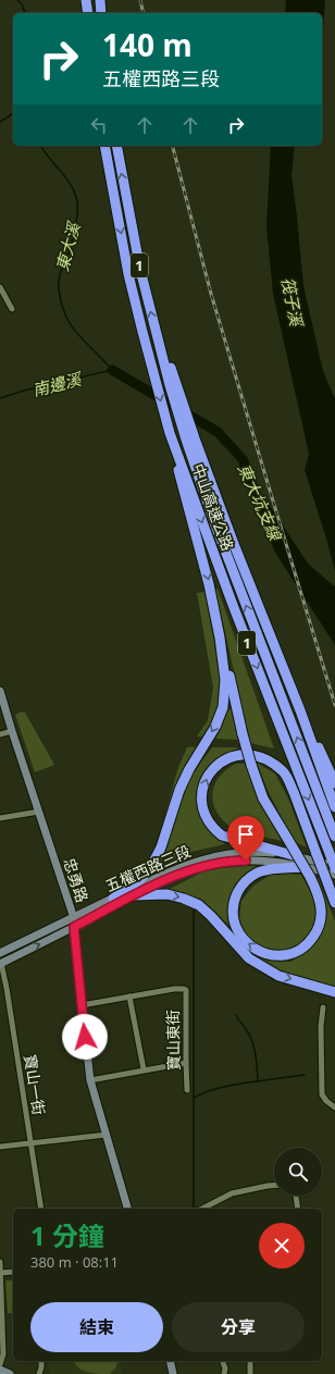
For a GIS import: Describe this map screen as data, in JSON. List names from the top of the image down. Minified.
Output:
{"streets":{"highway":["1","中山高速公路"],"main road":["五權西路三段","忠勇路"],"street":["寶山東街","寶山一街"]},"crossings":[["中山高速公路","五權西路三段"],["五權西路三段","忠勇路"],["五權西路三段","寶山一街"]],"water":["東大溪","筏子溪","南邊溪","東大坑支線"],"page":{"turn":["140 m","五權西路三段"],"heading":["1 分鐘","380 m · 08:11"],"buttons":["結束","分享"]}}
